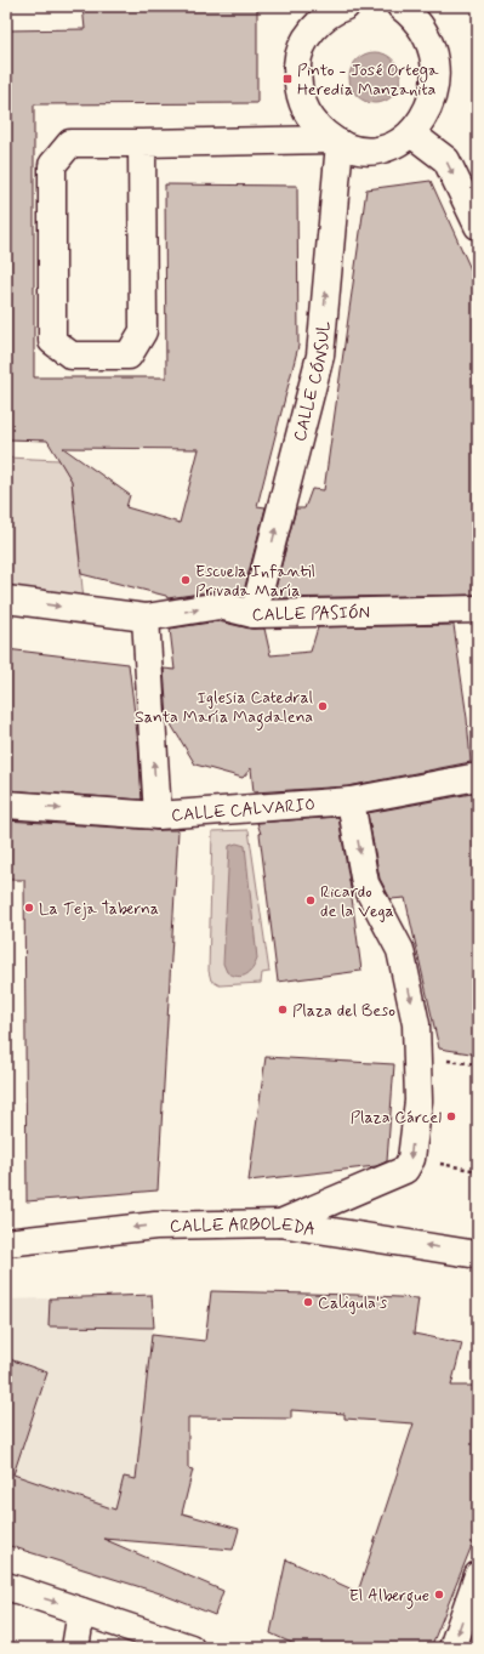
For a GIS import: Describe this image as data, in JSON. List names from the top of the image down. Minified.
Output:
{"streets":{"street":["CALLE CÓNSUL","CALLE PASIÓN","CALLE CALVARIO","CALLE ARBOLEDA"]},"crossings":[["CALLE CÓNSUL","CALLE PASIÓN"]],"one_way":["CALLE CÓNSUL","CALLE PASIÓN","CALLE ARBOLEDA"],"places":{"transit":["Pinto - José Ortega Heredia Manzanita"],"other":["Escuela Infantil Privada María","Iglesia Catedral Santa María Magdalena","Ricardo de la Vega","La Teja Taberna","Plaza del Beso","Plaza Cárcel","Caligula's","El Albergue"]}}
